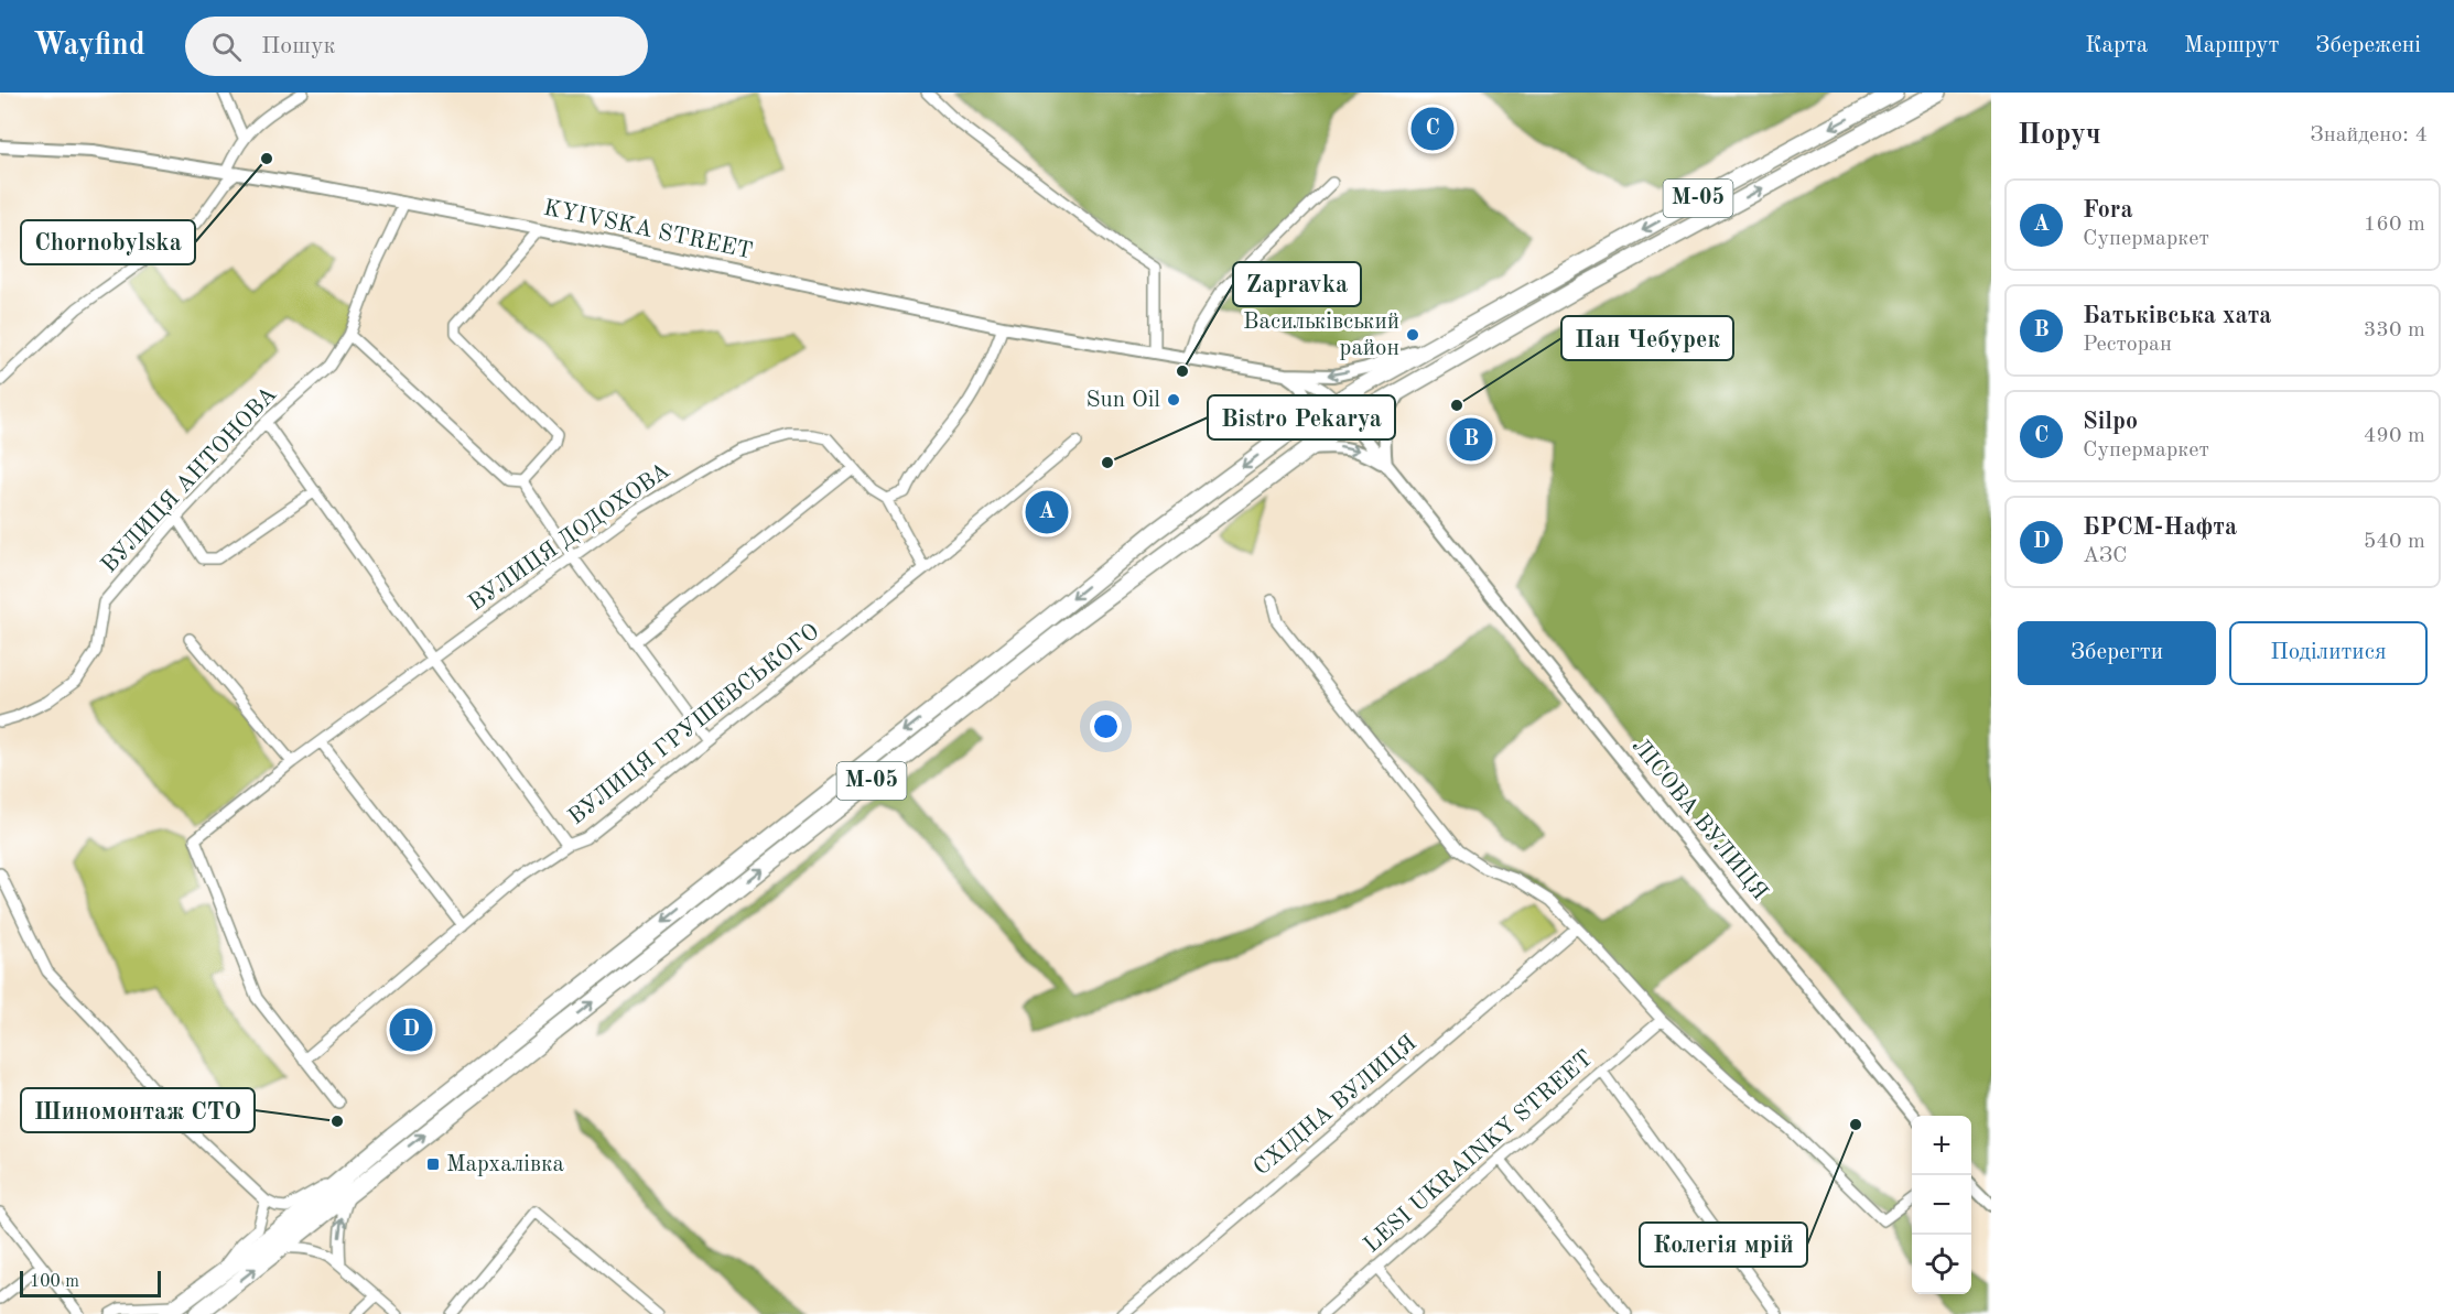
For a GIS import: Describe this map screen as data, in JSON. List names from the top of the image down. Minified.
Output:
{"streets":{"highway":["М-05"],"street":["KYIVSKA STREET","ВУЛИЦЯ АНТОНОВА","ВУЛИЦЯ ДОДОХОВА","ВУЛИЦЯ ГРУШЕВСЬКОГО","ЛІСОВА ВУЛИЦЯ","СХІДНА ВУЛИЦЯ","LESI UKRAINKY STREET"]},"crossings":[["М-05","KYIVSKA STREET"],["М-05","ЛІСОВА ВУЛИЦЯ"],["KYIVSKA STREET","ВУЛИЦЯ АНТОНОВА"],["ВУЛИЦЯ ДОДОХОВА","ВУЛИЦЯ ГРУШЕВСЬКОГО"]],"places":{"other":["Chornobylska","Васильківський район","Zapravka","Sun Oil","Пан Чебурек","Bistro Pekarya","Шиномонтаж СТО","Колегія мрій"],"transit":["Мархалівка"]},"scale_bar":"100 m","page":{"header":"Wayfind","search":"Пошук","nav":["Карта","Маршрут","Збережені"],"heading":["Поруч","Знайдено: 4"],"pins":["C","B","A","D"],"list":[{"mark":"A","name":"Fora","note":"Супермаркет","value":"160 m"},{"mark":"B","name":"Батьківська хата","note":"Ресторан","value":"330 m"},{"mark":"C","name":"Silpo","note":"Супермаркет","value":"490 m"},{"mark":"D","name":"БРСМ-Нафта","note":"АЗС","value":"540 m"}],"buttons":["Зберегти","Поділитися"],"map_buttons":["+","−"],"scale":"100 m"}}
